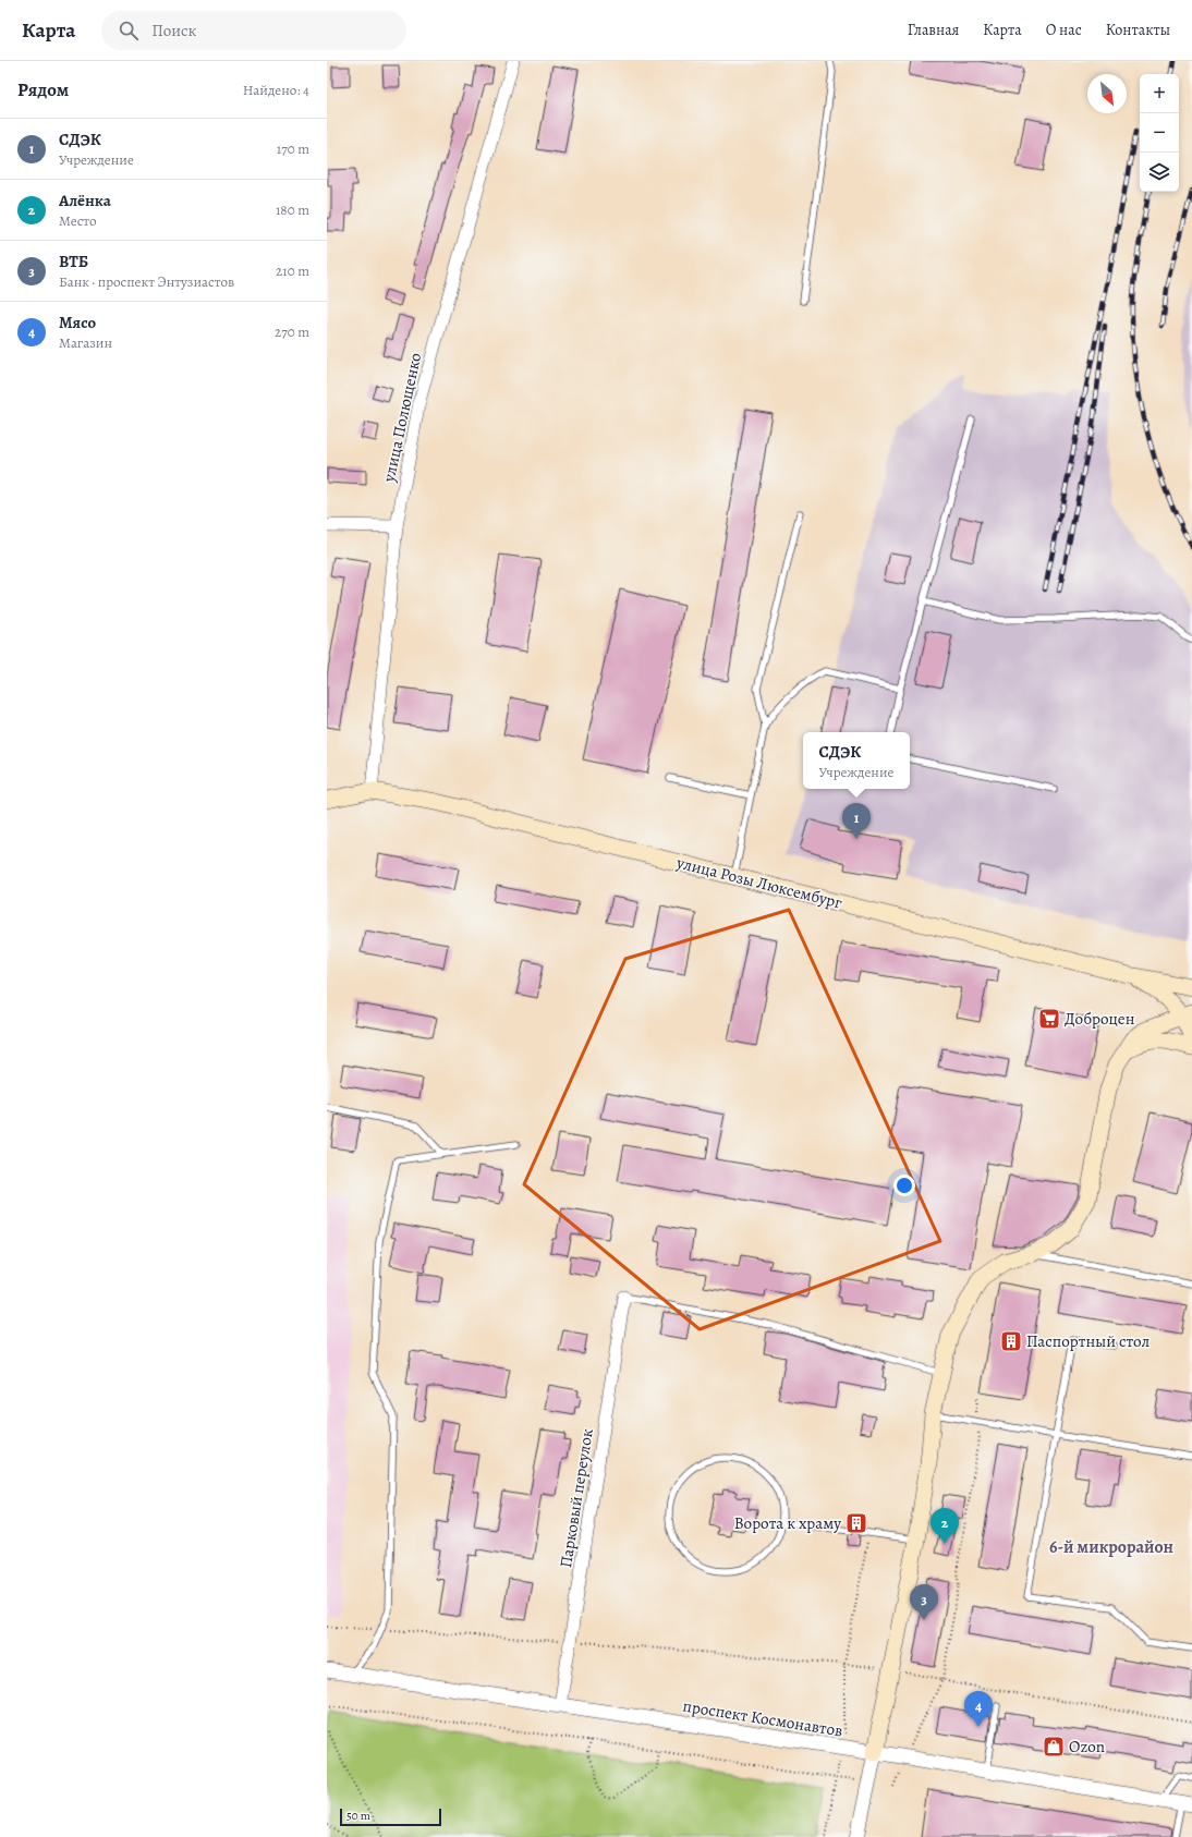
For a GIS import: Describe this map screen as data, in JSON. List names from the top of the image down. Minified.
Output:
{"streets":{"main road":["улица Розы Люксембург"],"street":["улица Полющенко","Парковый переулок","проспект Космонавтов"]},"crossings":[["улица Полющенко","улица Розы Люксембург"],["Парковый переулок","проспект Космонавтов"]],"districts":["6-й микрорайон"],"places":{"supermarket":["Доброцен"],"building":["Паспортный стол","Ворота к храму"],"shop":["Ozon"]},"scale_bar":"50 m","north":"bottom right","page":{"header":"Карта","search":"Поиск","nav":["Главная","Карта","О нас","Контакты"],"heading":["Рядом","Найдено: 4"],"map_buttons":["+","−"],"list":[{"mark":"1","name":"СДЭК","note":"Учреждение","value":"170 m"},{"mark":"2","name":"Алёнка","note":"Место","value":"180 m"},{"mark":"3","name":"ВТБ","note":"Банк · проспект Энтузиастов","value":"210 m"},{"mark":"4","name":"Мясо","note":"Магазин","value":"270 m"}],"popup":["СДЭК","Учреждение"],"pins":["1","2","3","4"],"scale":"50 m"}}
